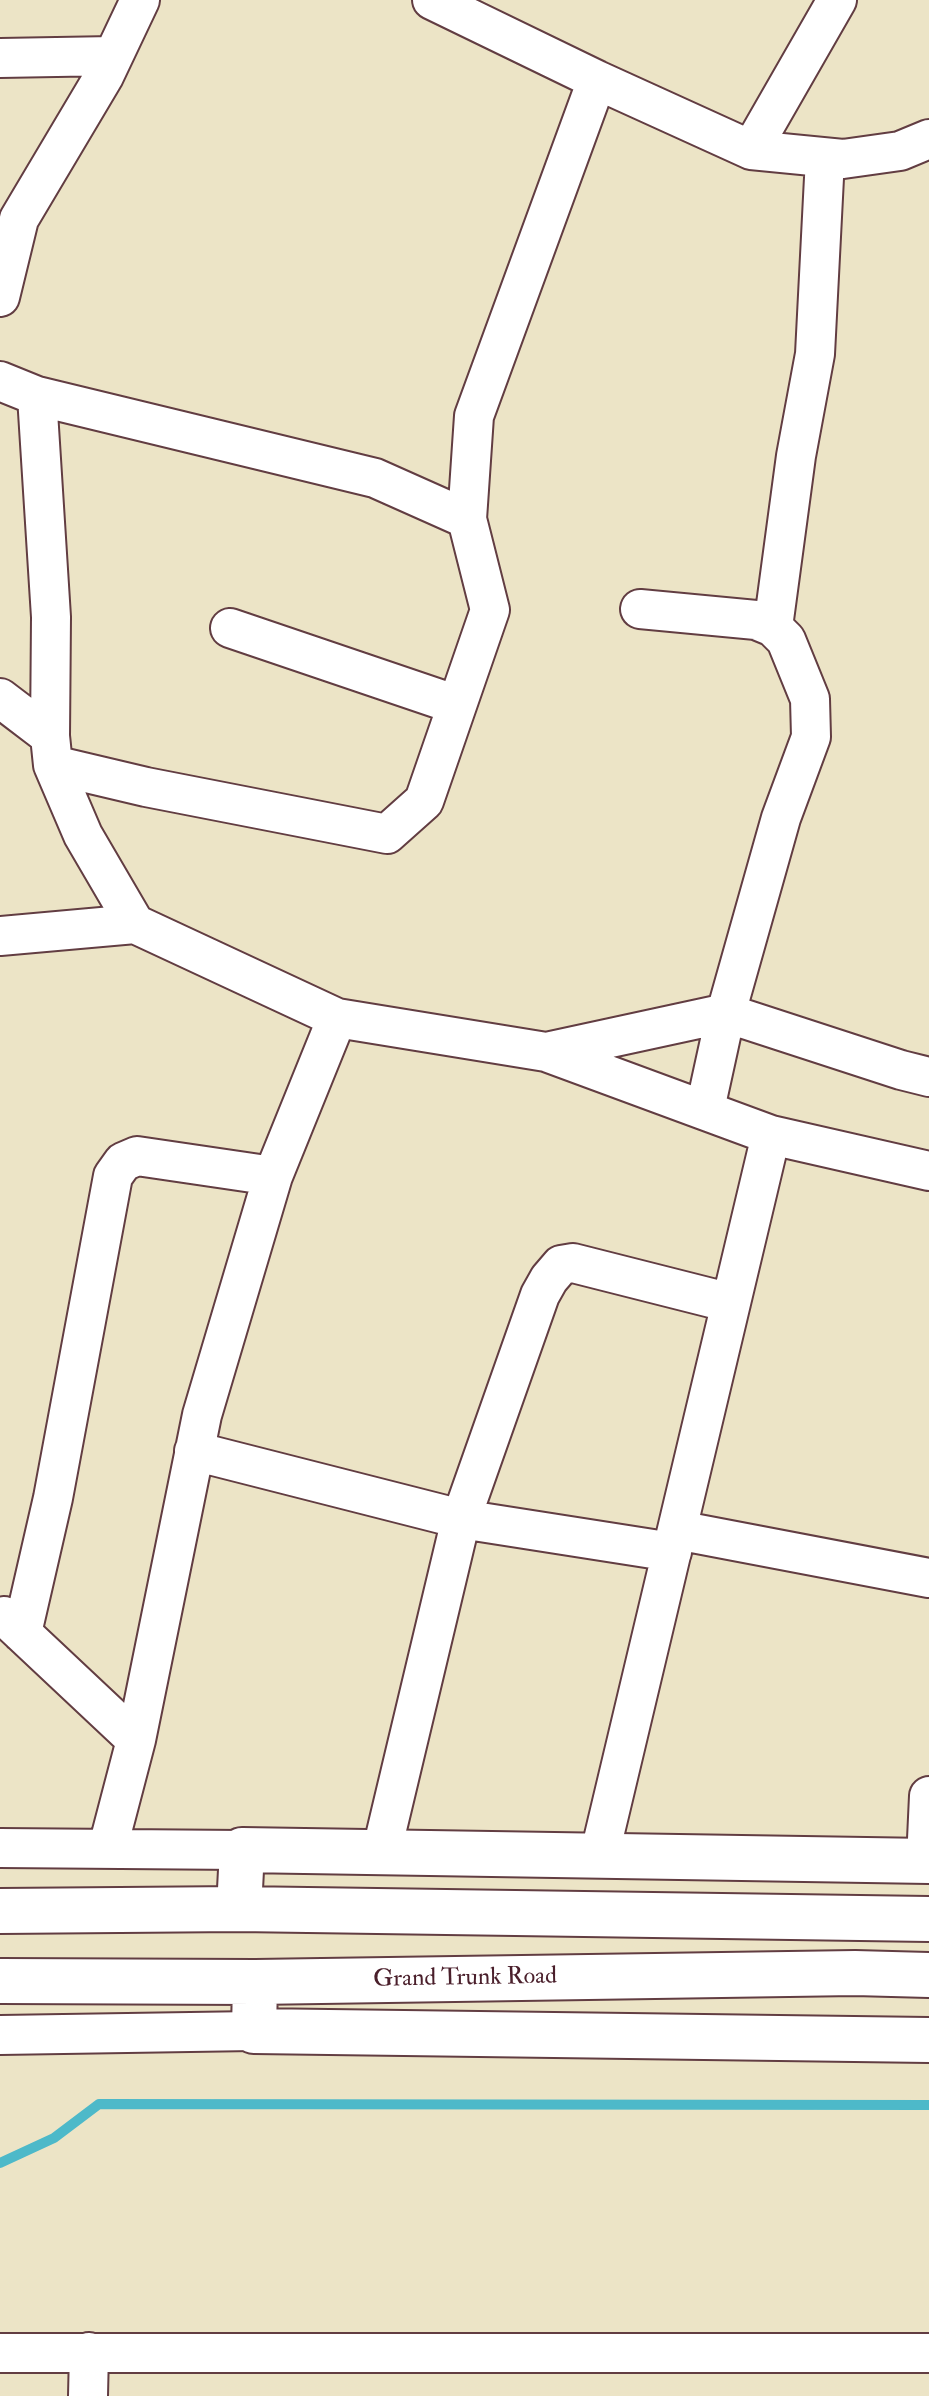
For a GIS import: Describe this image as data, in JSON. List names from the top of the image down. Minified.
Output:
{"streets":{"highway":["Grand Trunk Road"]}}
